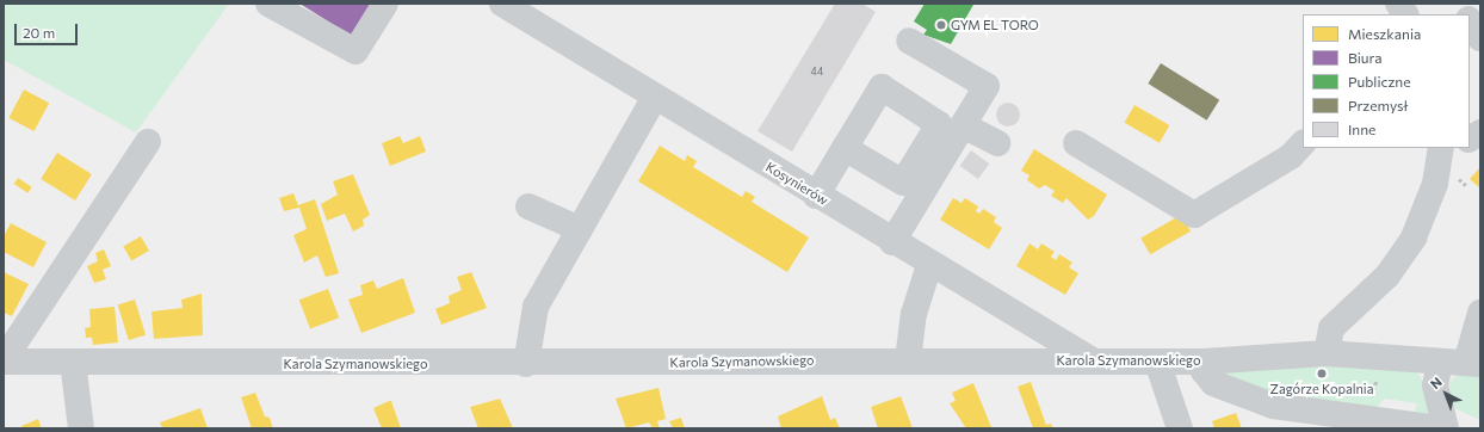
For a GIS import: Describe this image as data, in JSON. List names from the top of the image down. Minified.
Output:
{"streets":{"street":["Kosynierów","Karola Szymanowskiego"]},"crossings":[["Kosynierów","Karola Szymanowskiego"]],"places":["GYM EL TORO","Zagórze Kopalnia"],"house_numbers":["44"],"legend":["Mieszkania","Biura","Publiczne","Przemysł","Inne"],"scale_bar":"20 m","north":"top left"}
